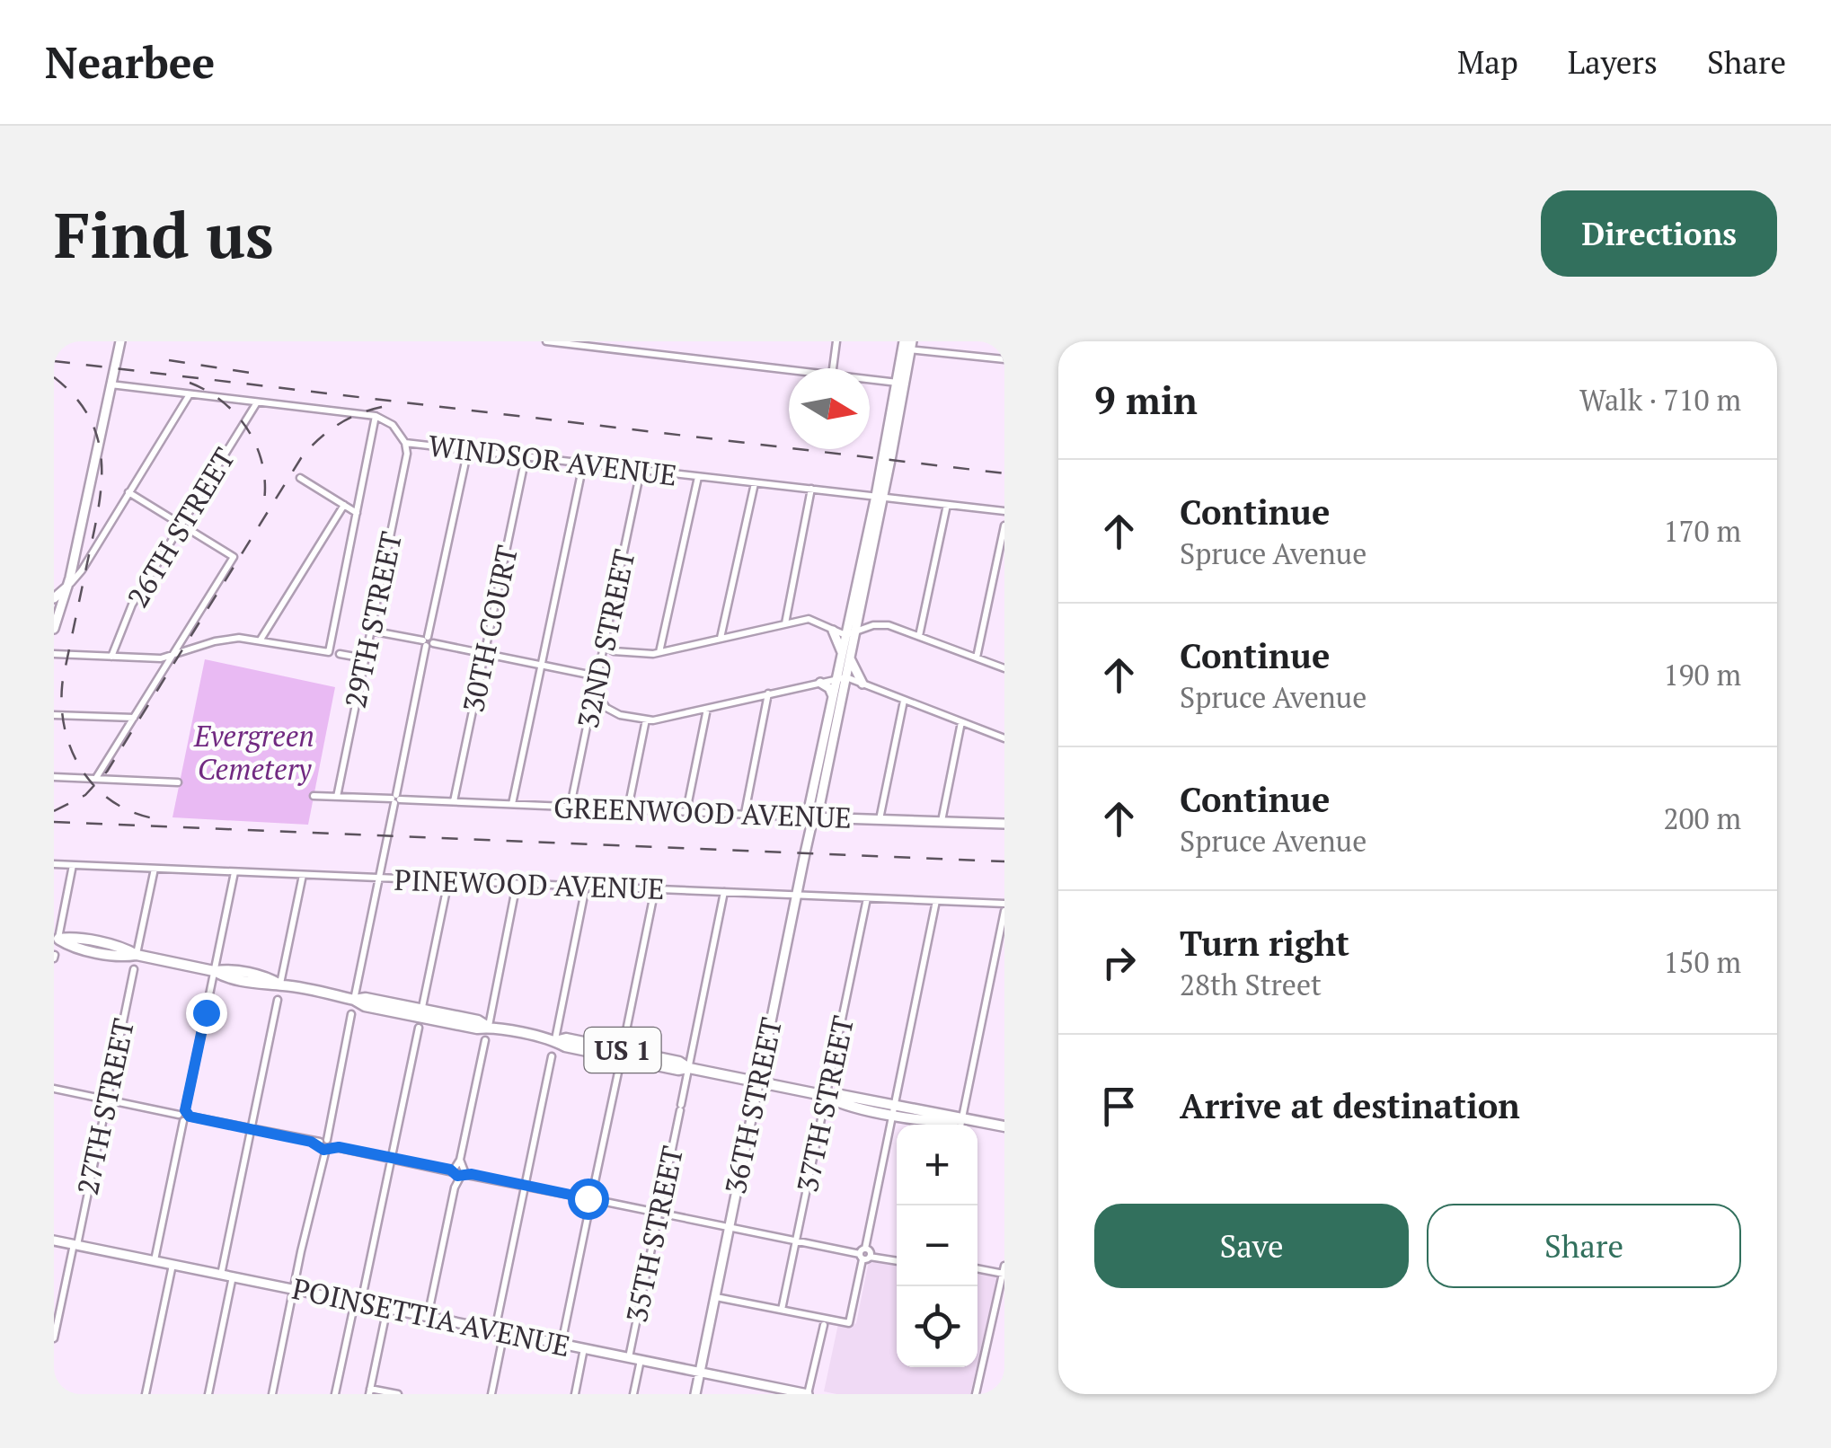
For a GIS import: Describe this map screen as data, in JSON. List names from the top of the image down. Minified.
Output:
{"streets":{"main road":["US 1"],"street":["WINDSOR AVENUE","26TH STREET","29TH STREET","30TH COURT","32ND STREET","GREENWOOD AVENUE","PINEWOOD AVENUE","37TH STREET","36TH STREET","27TH STREET","35TH STREET","POINSETTIA AVENUE"]},"crossings":[["WINDSOR AVENUE","29TH STREET"],["WINDSOR AVENUE","30TH COURT"],["WINDSOR AVENUE","32ND STREET"],["WINDSOR AVENUE","36TH STREET"],["29TH STREET","GREENWOOD AVENUE"],["30TH COURT","GREENWOOD AVENUE"],["32ND STREET","GREENWOOD AVENUE"],["GREENWOOD AVENUE","36TH STREET"],["PINEWOOD AVENUE","37TH STREET"],["PINEWOOD AVENUE","36TH STREET"],["PINEWOOD AVENUE","35TH STREET"],["US 1","37TH STREET"],["US 1","36TH STREET"],["US 1","35TH STREET"],["36TH STREET","POINSETTIA AVENUE"],["27TH STREET","POINSETTIA AVENUE"],["35TH STREET","POINSETTIA AVENUE"]],"parks":["Evergreen Cemetery"],"north":"right","page":{"header":"Nearbee","nav":["Map","Layers","Share"],"buttons":["Directions",["Save","Share"]],"title":"Find us","heading":["9 min","Walk · 710 m"],"list":[["Continue","Spruce Avenue","170 m"],["Continue","Spruce Avenue","190 m"],["Continue","Spruce Avenue","200 m"],["Turn right","28th Street","150 m"],"Arrive at destination"],"map_buttons":["+","−"]}}
